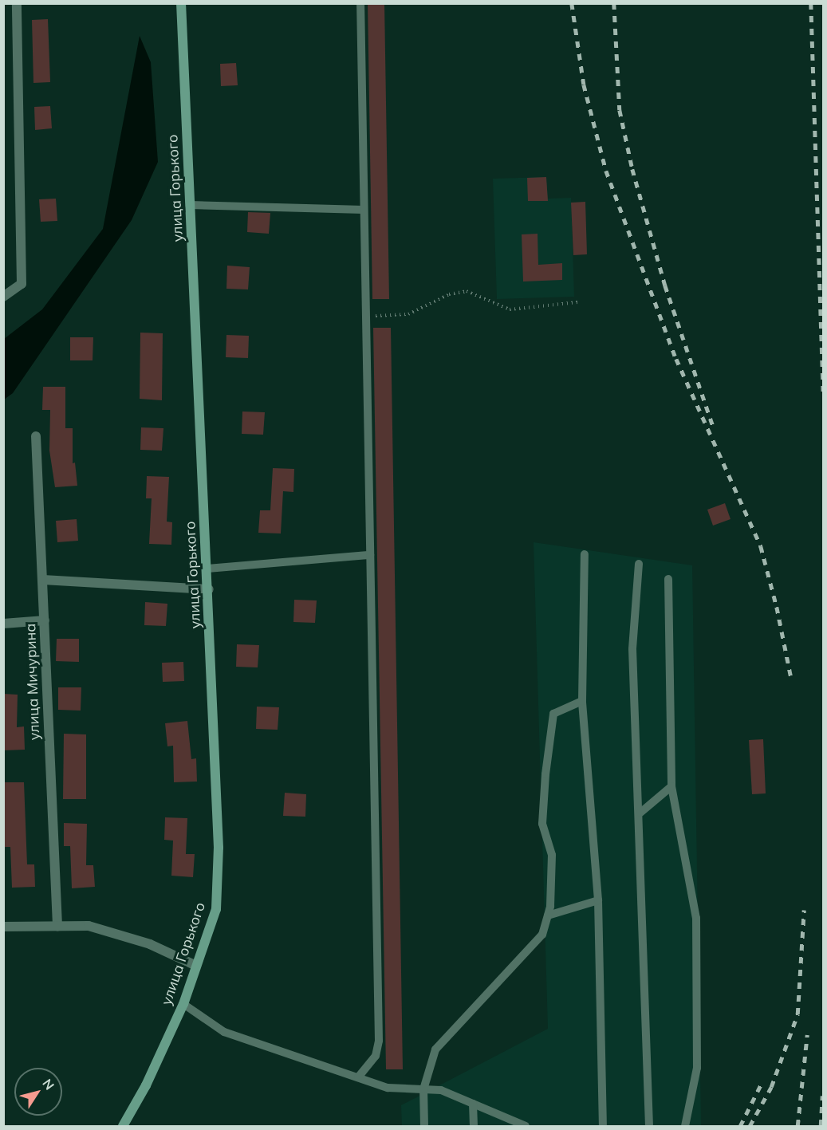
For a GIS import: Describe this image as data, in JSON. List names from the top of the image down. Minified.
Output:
{"streets":{"main road":["улица Горького"],"street":["улица Мичурина"]},"north":"top right"}
